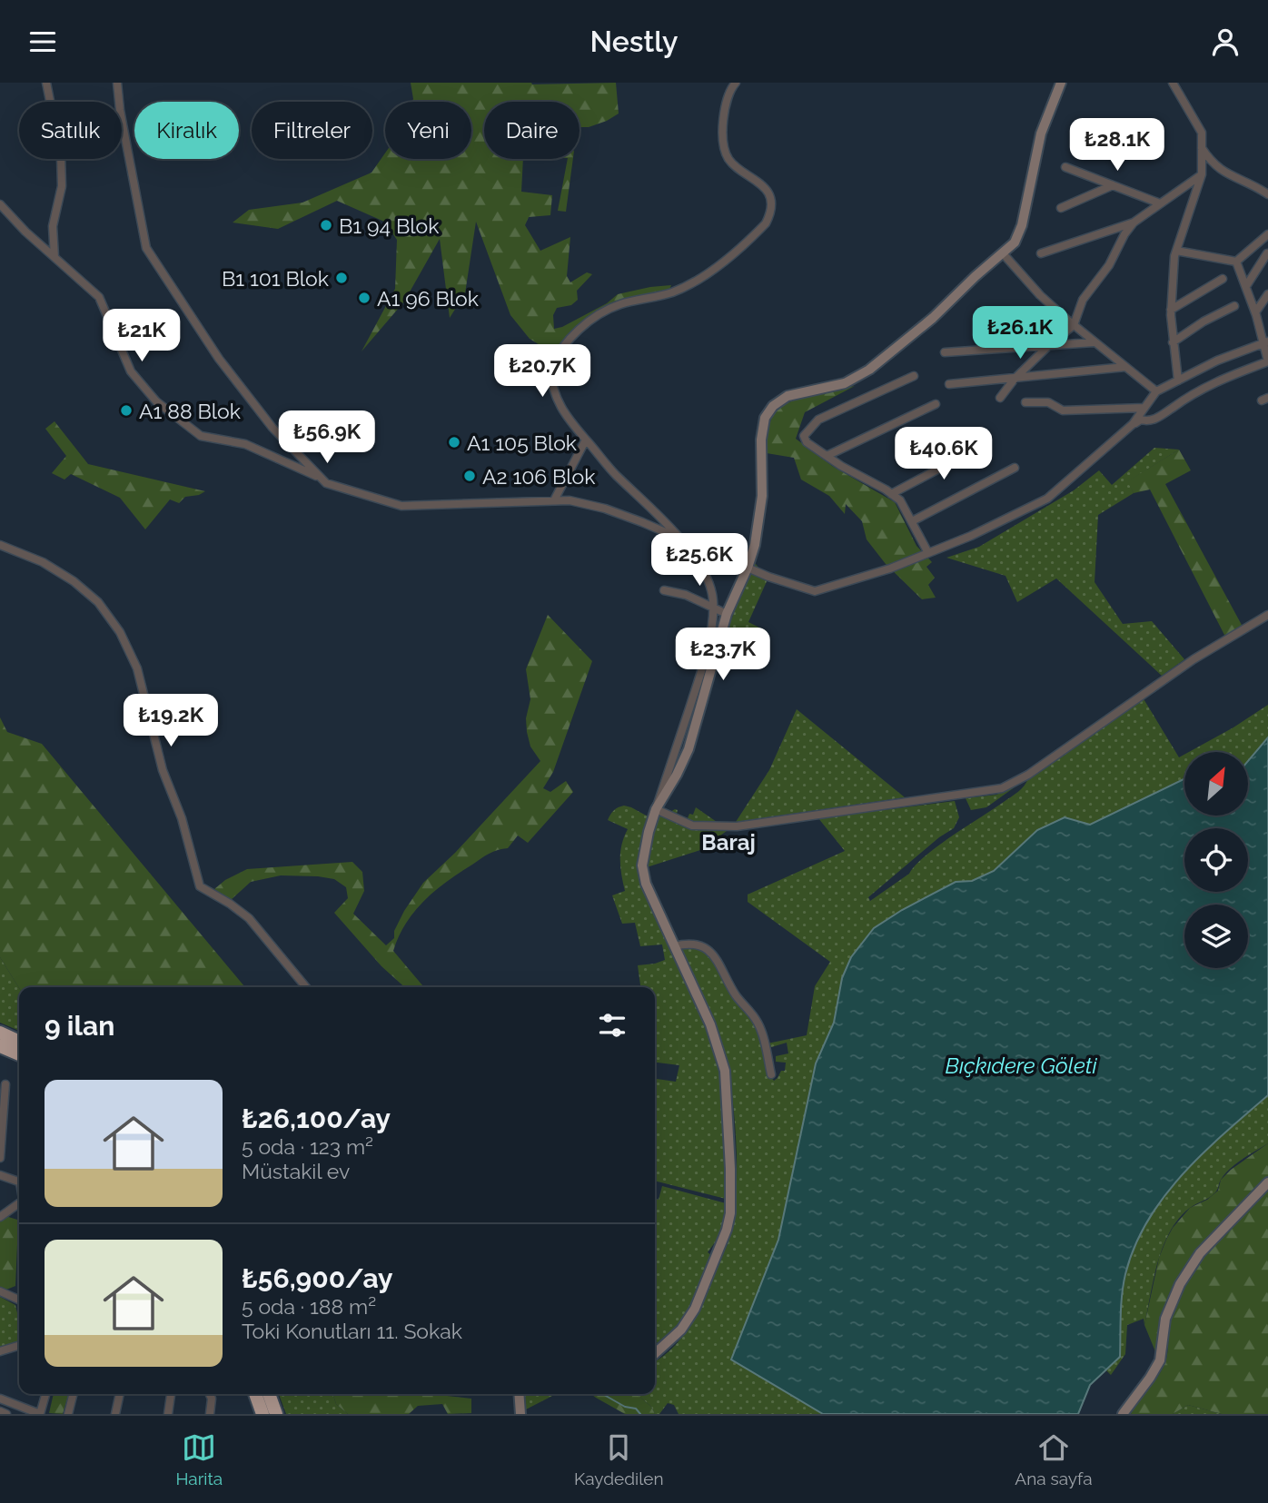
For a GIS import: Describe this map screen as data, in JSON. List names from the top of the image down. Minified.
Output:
{"districts":["Baraj"],"water":["Bıçkıdere Göleti"],"places":["B1 94 Blok","B1 101 Blok","A1 96 Blok","A1 88 Blok","A1 105 Blok","A2 106 Blok"],"north":"top right","page":{"header":"Nestly","chip":["Satılık","Kiralık","Filtreler","Yeni","Daire"],"price":["₺28.1K","₺26.1K","₺21K","₺20.7K","₺56.9K","₺40.6K","₺25.6K","₺23.7K","₺19.2K"],"heading":"9 ilan","list":[{"name":"₺26,100/ay","note":"5 oda · 123 m² · Müstakil ev"},{"name":"₺56,900/ay","note":"5 oda · 188 m² · Toki Konutları 11. Sokak"}],"tabs":["Harita","Kaydedilen","Ana sayfa"]}}
